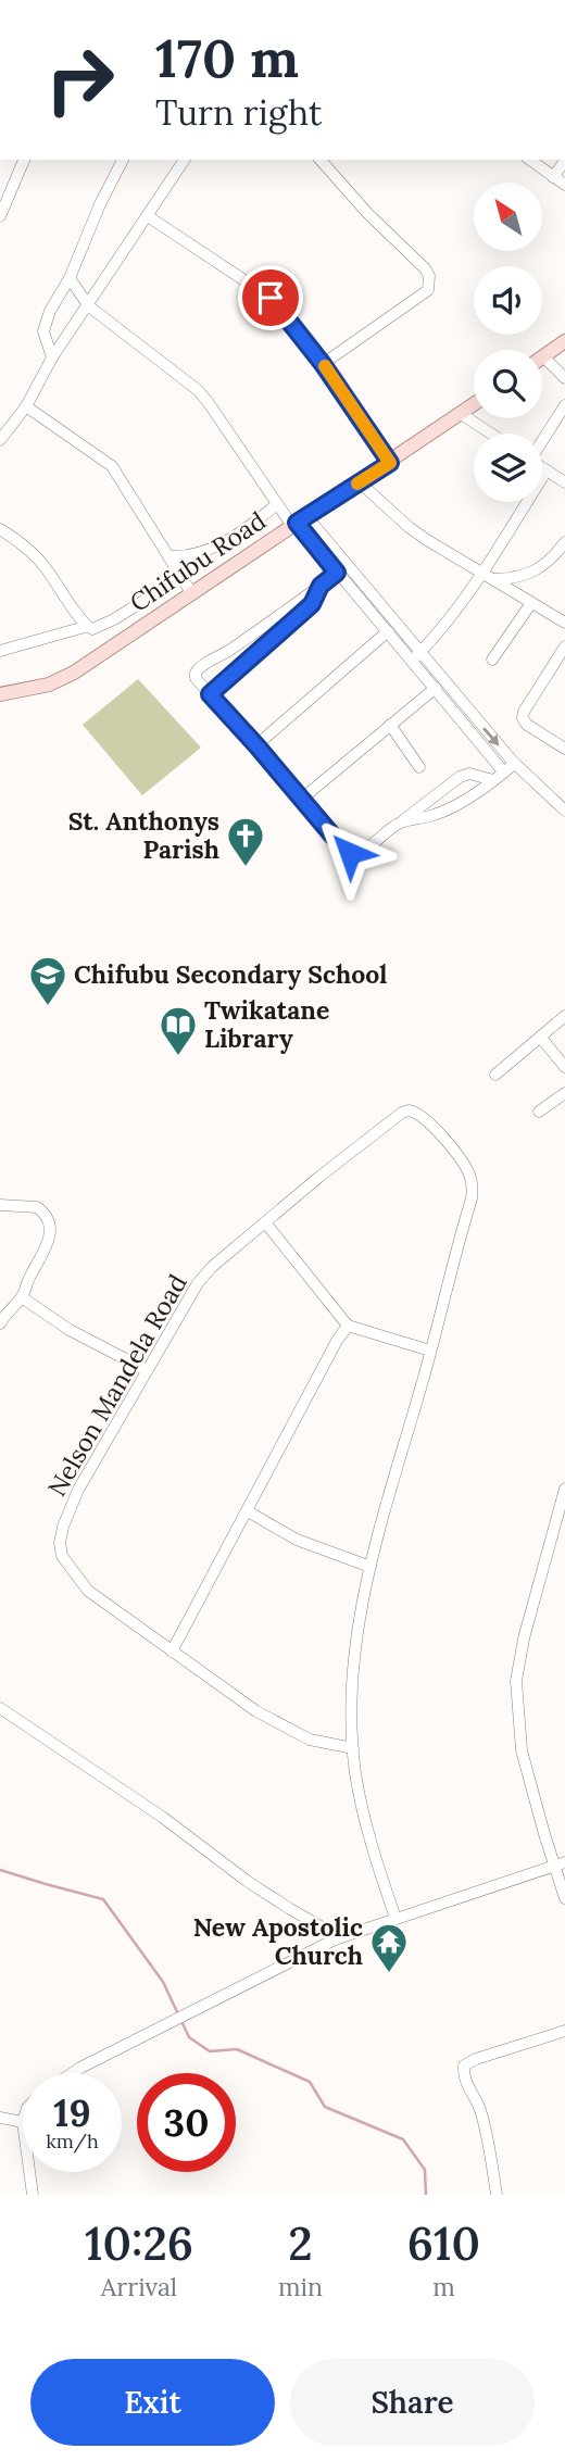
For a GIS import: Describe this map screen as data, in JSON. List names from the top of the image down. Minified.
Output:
{"streets":{"main road":["Chifubu Road"],"street":["Nelson Mandela Road"]},"places":{"church":["St. Anthonys Parish"],"school or university":["Chifubu Secondary School"],"library":["Twikatane Library"],"temple":["New Apostolic Church"]},"north":"top left","page":{"turn":["170 m","Turn right"],"speed":"19 km/h","limit":"30","eta":["10:26","Arrival","2","min","610","m"],"buttons":["Exit","Share"]}}
